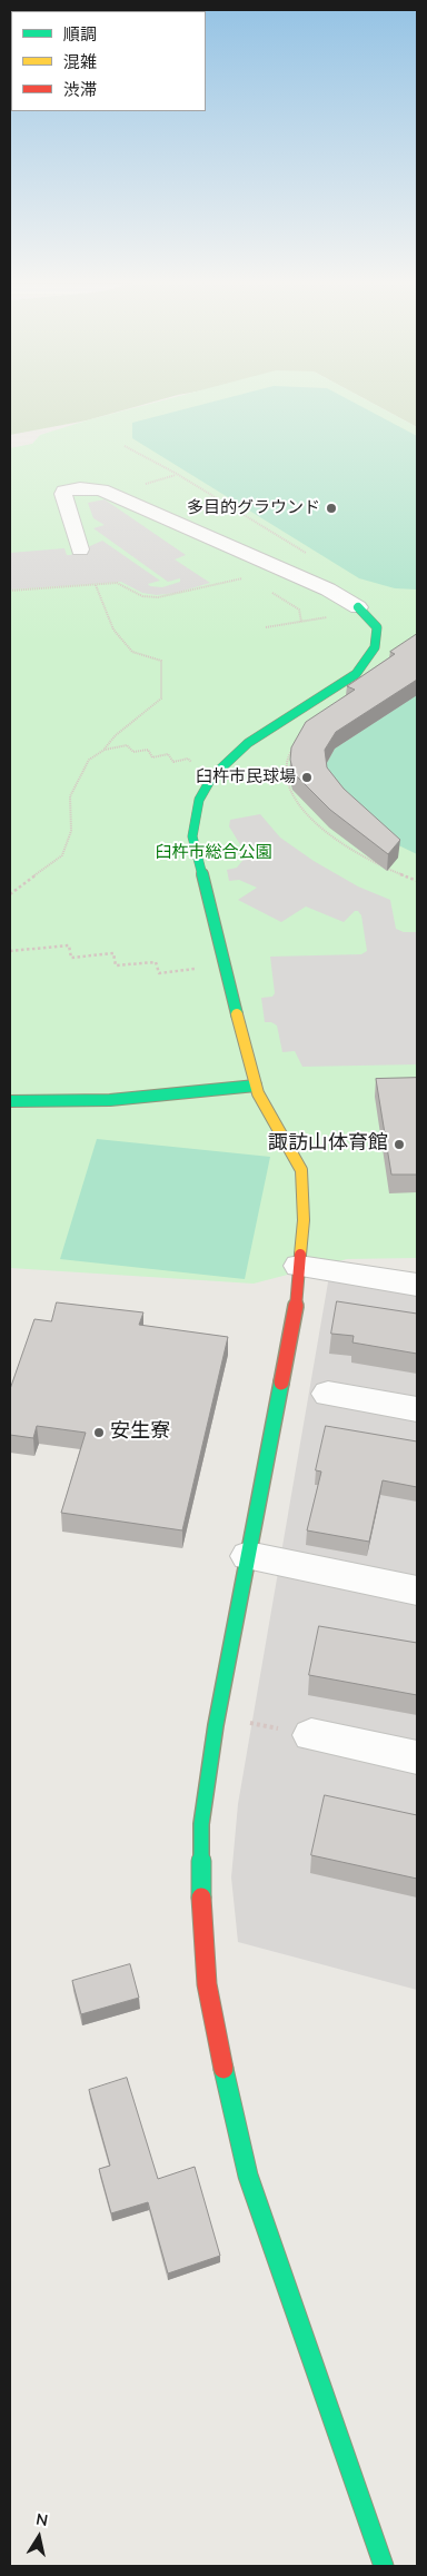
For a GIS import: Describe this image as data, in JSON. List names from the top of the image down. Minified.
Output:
{"parks":["臼杵市総合公園"],"places":["多目的グラウンド","臼杵市民球場","諏訪山体育館","安生寮"],"legend":["順調","混雑","渋滞"],"north":"top"}
